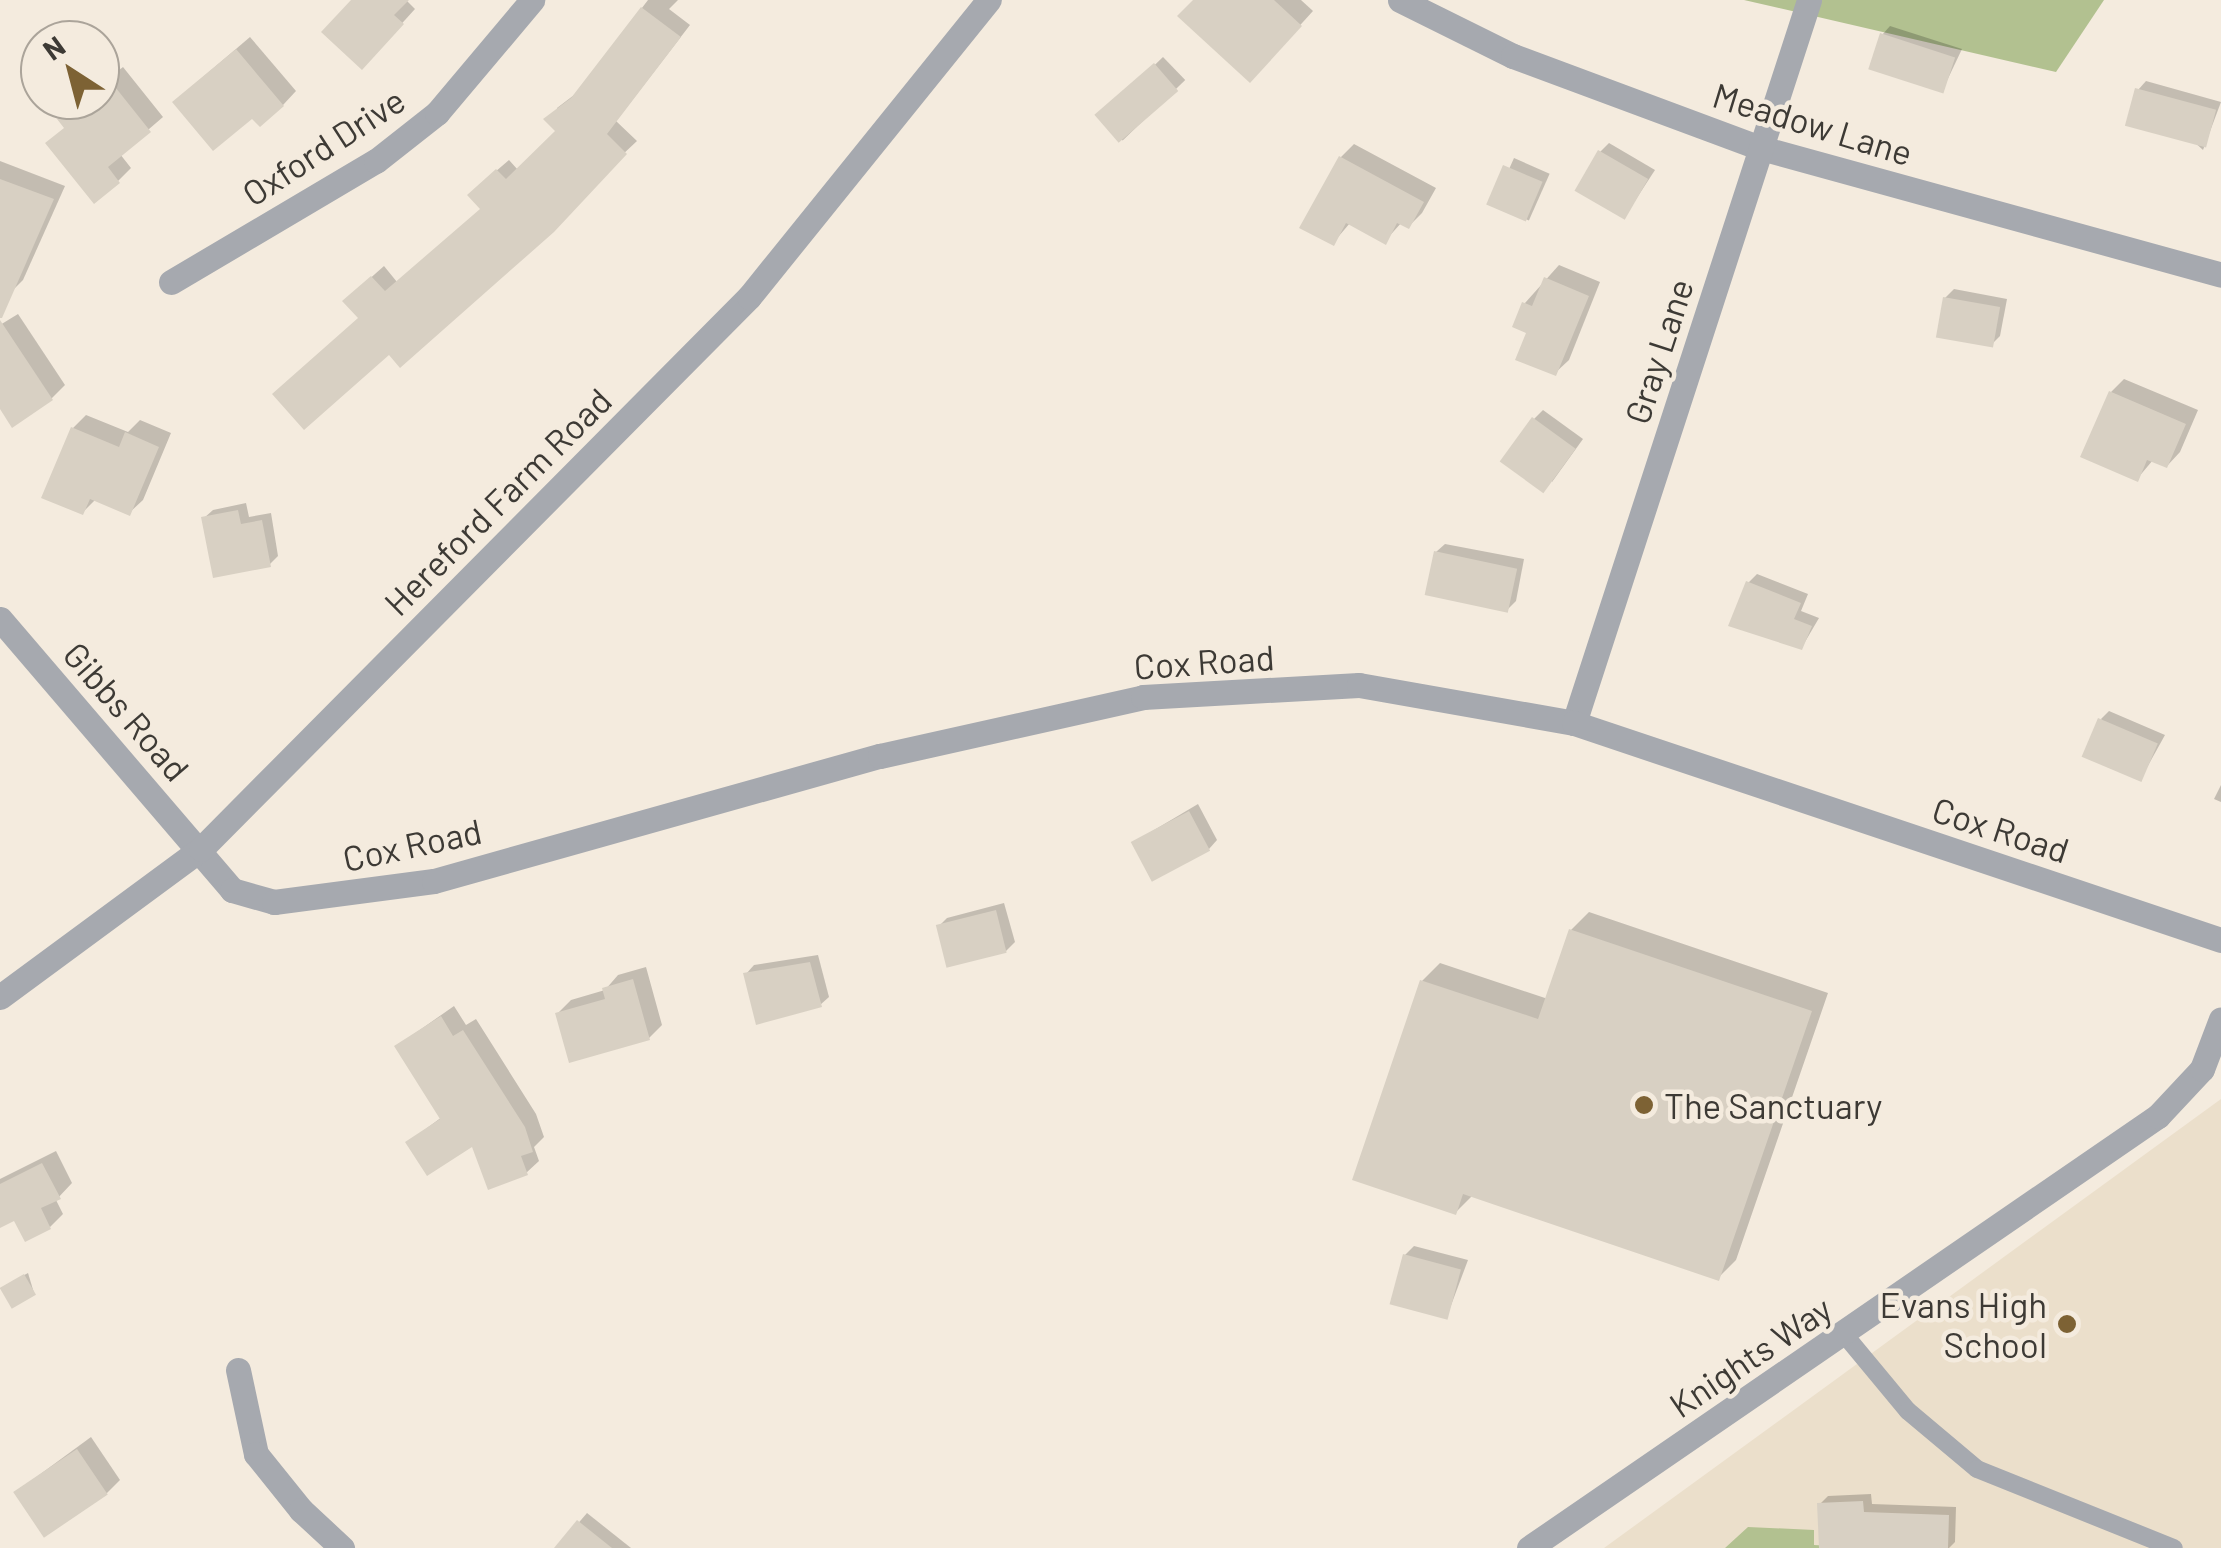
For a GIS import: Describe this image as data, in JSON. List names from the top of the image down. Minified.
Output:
{"streets":{"street":["Meadow Lane","Oxford Drive","Gray Lane","Hereford Farm Road","Cox Road","Gibbs Road","Knights Way"]},"crossings":[["Meadow Lane","Gray Lane"],["Gray Lane","Cox Road"],["Hereford Farm Road","Cox Road"],["Hereford Farm Road","Gibbs Road"],["Cox Road","Gibbs Road"]],"places":["The Sanctuary","Evans High School"],"north":"top left"}
